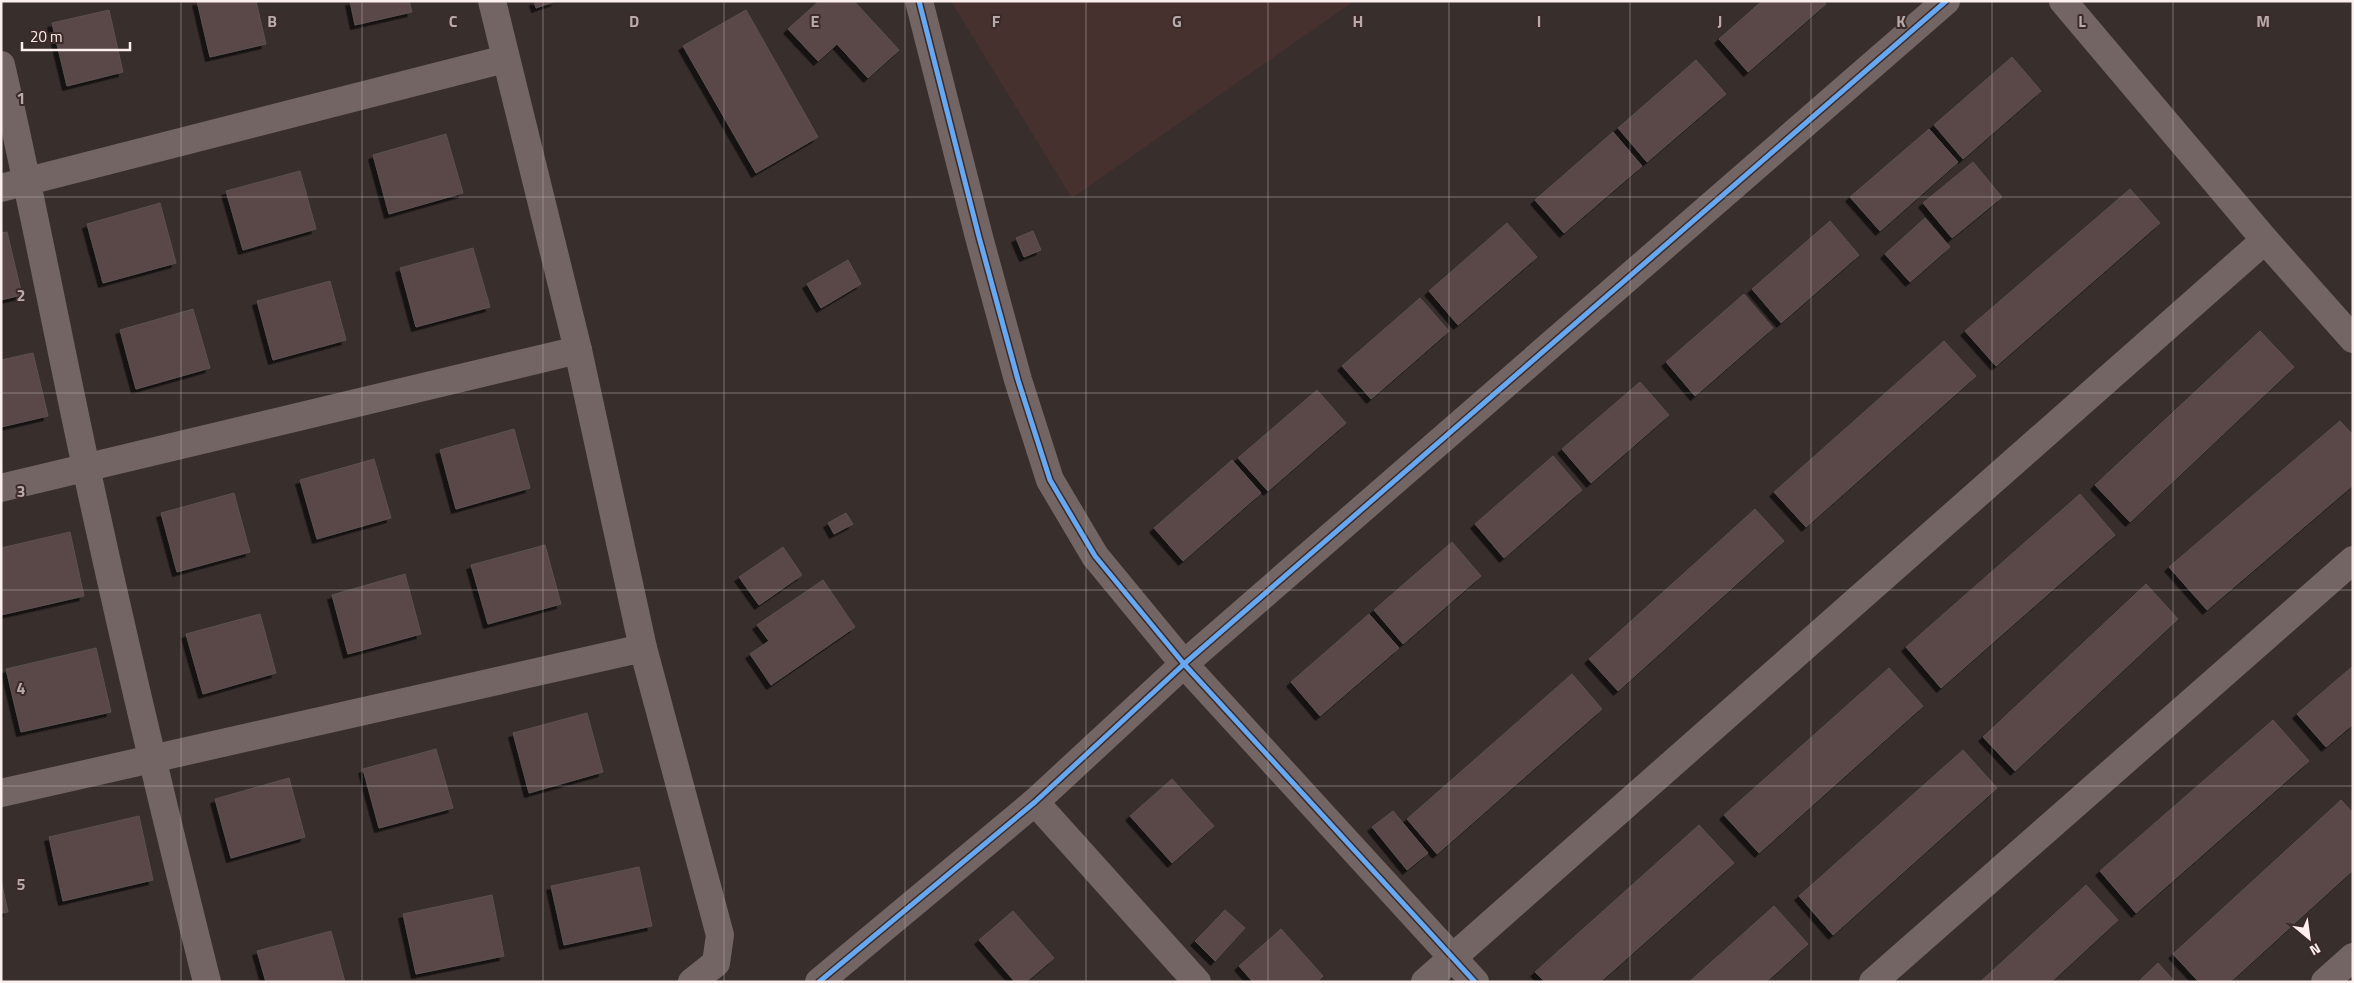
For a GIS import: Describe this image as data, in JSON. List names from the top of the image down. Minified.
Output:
{"scale_bar":"20 m","north":"bottom right","grid":{"columns":["B","C","D","E","F","G","H","I","J","K","L","M"],"rows":["1","2","3","4","5"]}}
